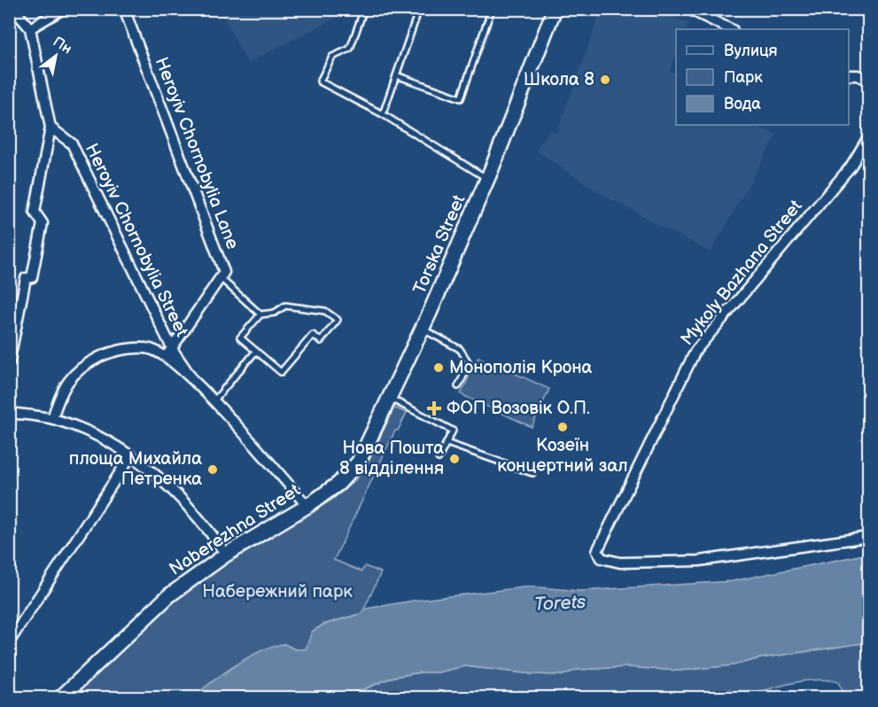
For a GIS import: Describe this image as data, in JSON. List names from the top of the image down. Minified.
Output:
{"streets":{"main road":["Torska Street","Naberezhna Street"],"street":["Heroyiv Chornobylia Lane","Heroyiv Chornobylia Street","Mykoly Bazhana Street"]},"crossings":[["Torska Street","Naberezhna Street"]],"water":["Torets"],"parks":["Набережний парк"],"places":{"other":["Школа 8","Монополія Крона","Козеїн концертний зал","Нова Пошта 8 відділення","площа Михайла Петренка"],"health":["ФОП Возовік О.П."]},"legend":["Вулиця","Парк","Вода"],"north":"top right"}
